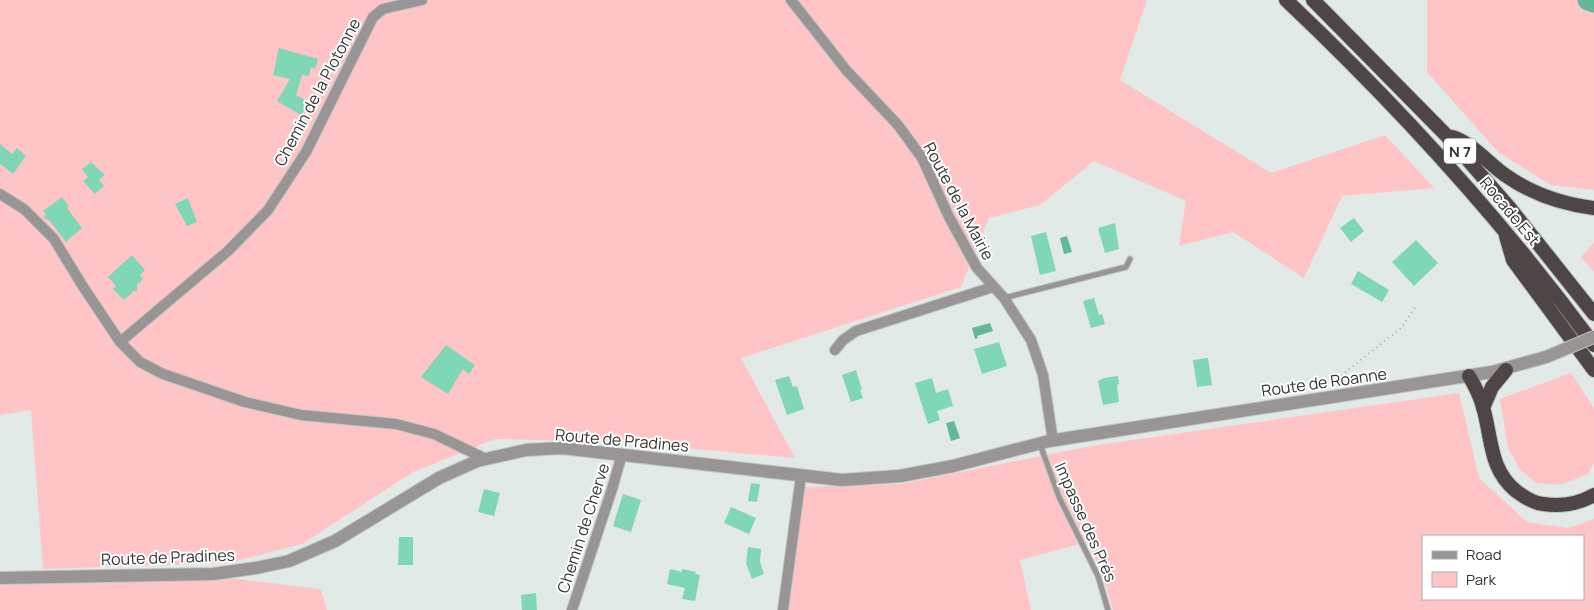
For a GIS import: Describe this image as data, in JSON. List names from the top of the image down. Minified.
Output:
{"streets":{"highway":["N 7","Rocade Est"],"street":["Chemin de la Plotonne","Route de la Mairie","Route de Roanne","Route de Pradines","Chemin de Cherve"],"lane":["Impasse des Prés"]},"crossings":[["Route de la Mairie","Route de Roanne"],["Route de la Mairie","Route de Pradines"],["Route de Roanne","Route de Pradines"],["Route de Pradines","Impasse des Prés"],["Route de Pradines","Chemin de Cherve"]],"legend":["Road","Park"]}
